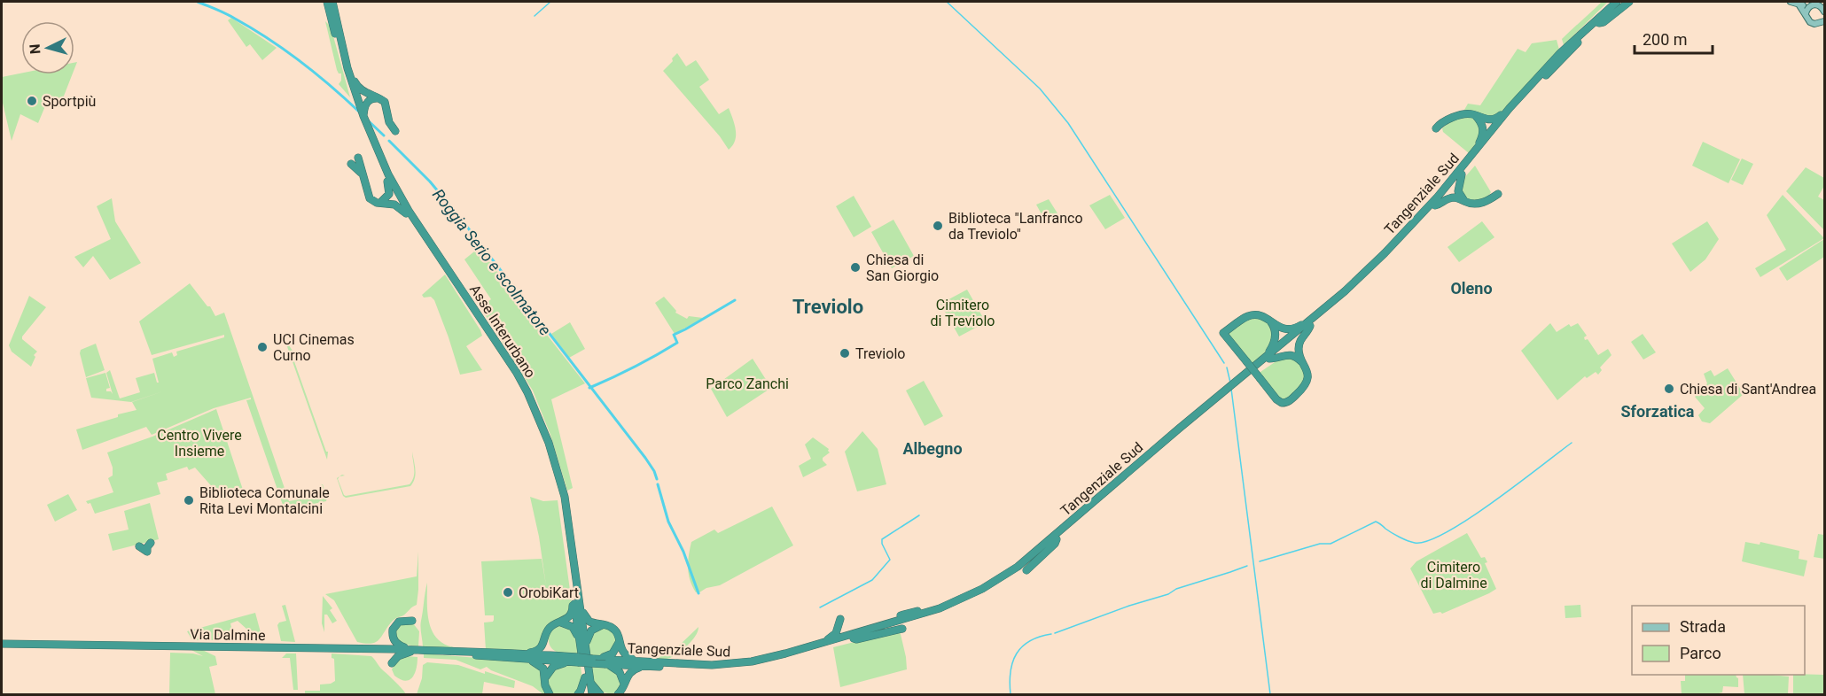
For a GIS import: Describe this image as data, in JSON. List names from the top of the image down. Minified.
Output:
{"streets":{"highway":["Tangenziale Sud","Asse Interurbano","Via Dalmine"]},"crossings":[["Tangenziale Sud","Asse Interurbano"],["Tangenziale Sud","Via Dalmine"]],"districts":["Oleno","Treviolo","Sforzatica","Albegno"],"water":["Roggia Serio e scolmatore"],"parks":["Cimitero di Treviolo","Parco Zanchi","Centro Vivere Insieme","Cimitero di Dalmine"],"places":["Sportpiù","Biblioteca \"Lanfranco da Treviolo\"","Chiesa di San Giorgio","UCI Cinemas Curno","Treviolo","Chiesa di Sant'Andrea","Biblioteca Comunale Rita Levi Montalcini","OrobiKart"],"legend":["Strada","Parco"],"scale_bar":"200 m","north":"left"}
